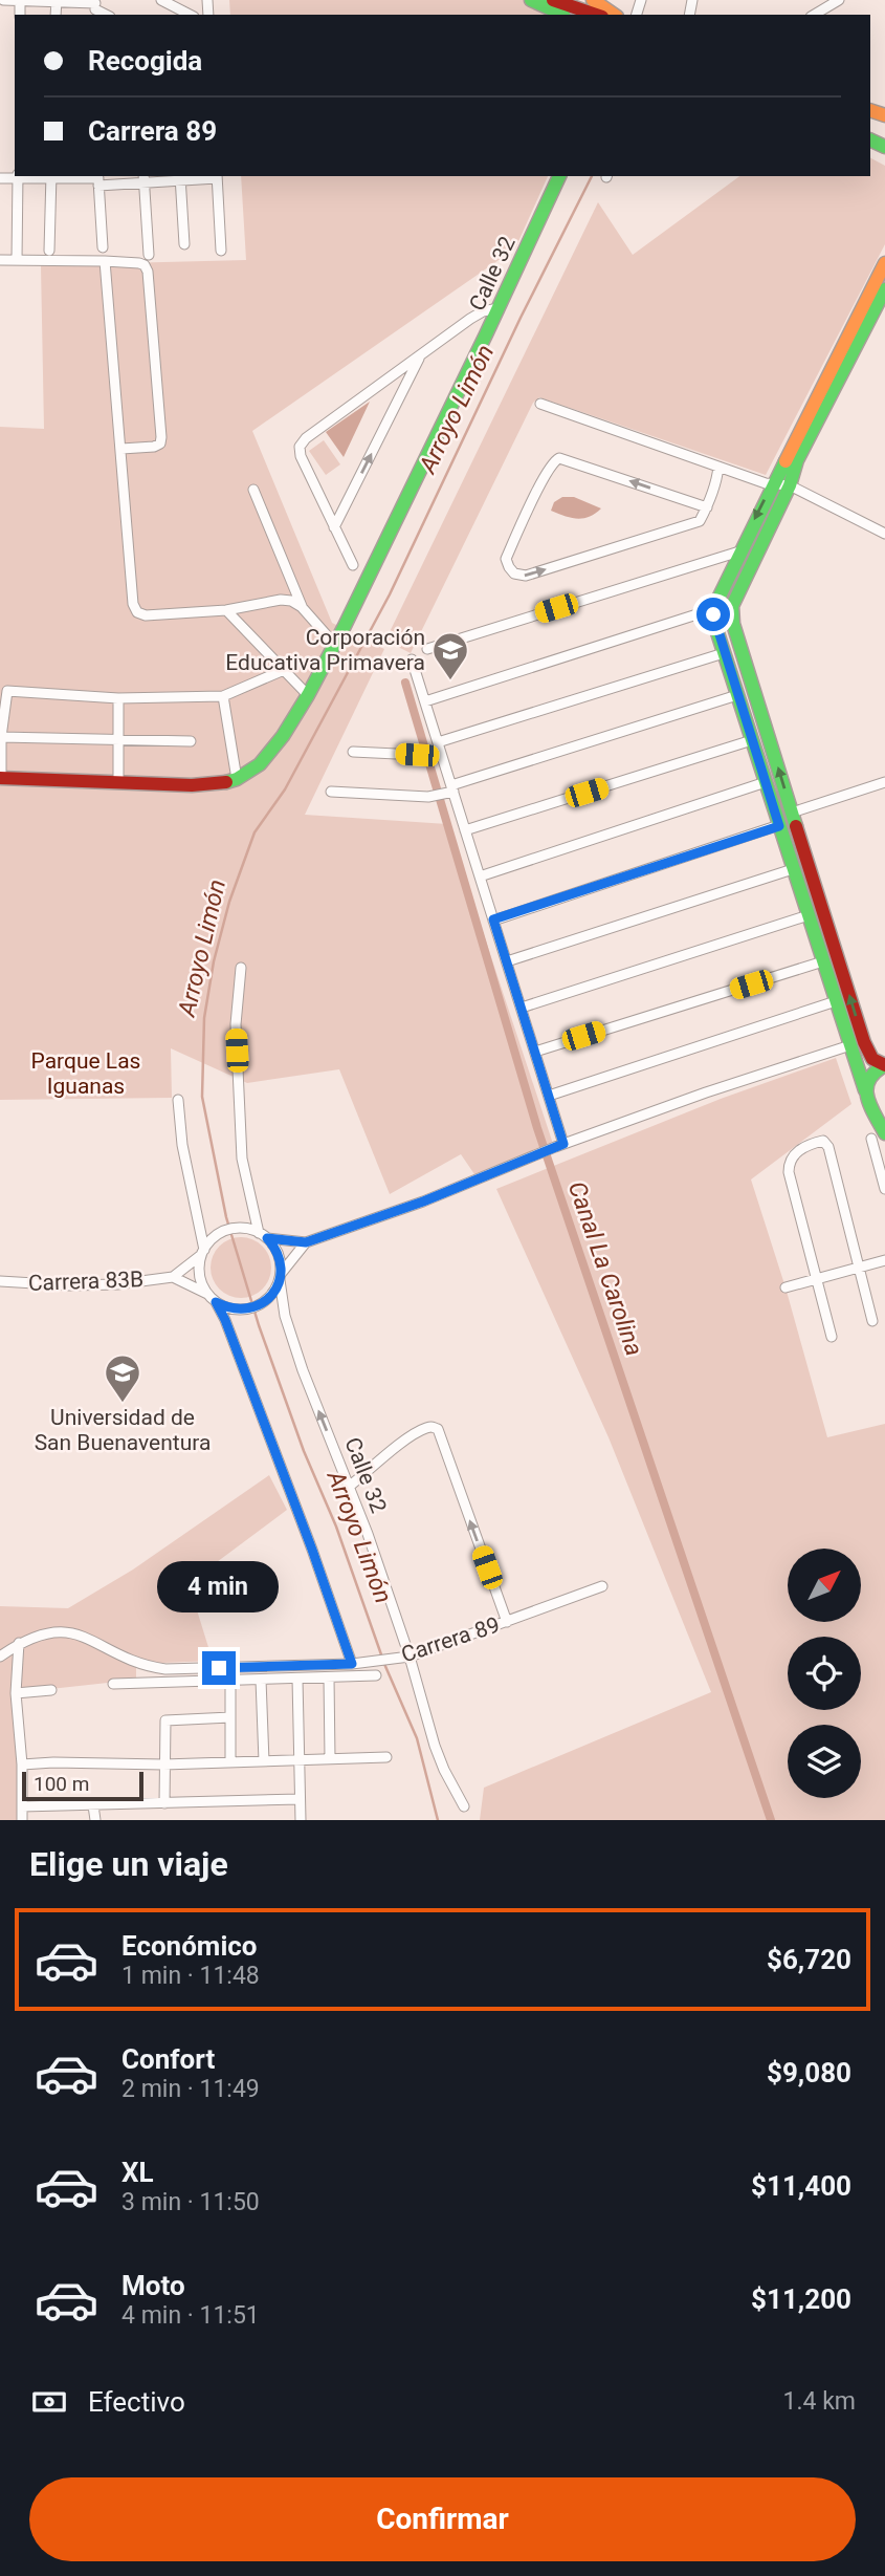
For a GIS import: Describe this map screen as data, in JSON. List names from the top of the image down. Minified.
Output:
{"streets":{"main road":["Calle 32"],"street":["Carrera 83B","Carrera 89"]},"crossings":[["Calle 32","Carrera 83B"],["Calle 32","Carrera 89"]],"water":["Arroyo Limón","Canal La Carolina"],"parks":["Parque Las Iguanas"],"places":{"school or university":["Corporación Educativa Primavera","Universidad de San Buenaventura"]},"scale_bar":"100 m","north":"top right","page":{"banner":["Recogida","Carrera 89"],"bubble":"4 min","scale":"100 m","heading":"Elige un viaje","list":[{"name":"Económico","note":"1 min · 11:48","value":"$6,720"},{"name":"Confort","note":"2 min · 11:49","value":"$9,080"},{"name":"XL","note":"3 min · 11:50","value":"$11,400"},{"name":"Moto","note":"4 min · 11:51","value":"$11,200"}],"pay":["Efectivo","1.4 km"],"buttons":"Confirmar"}}
